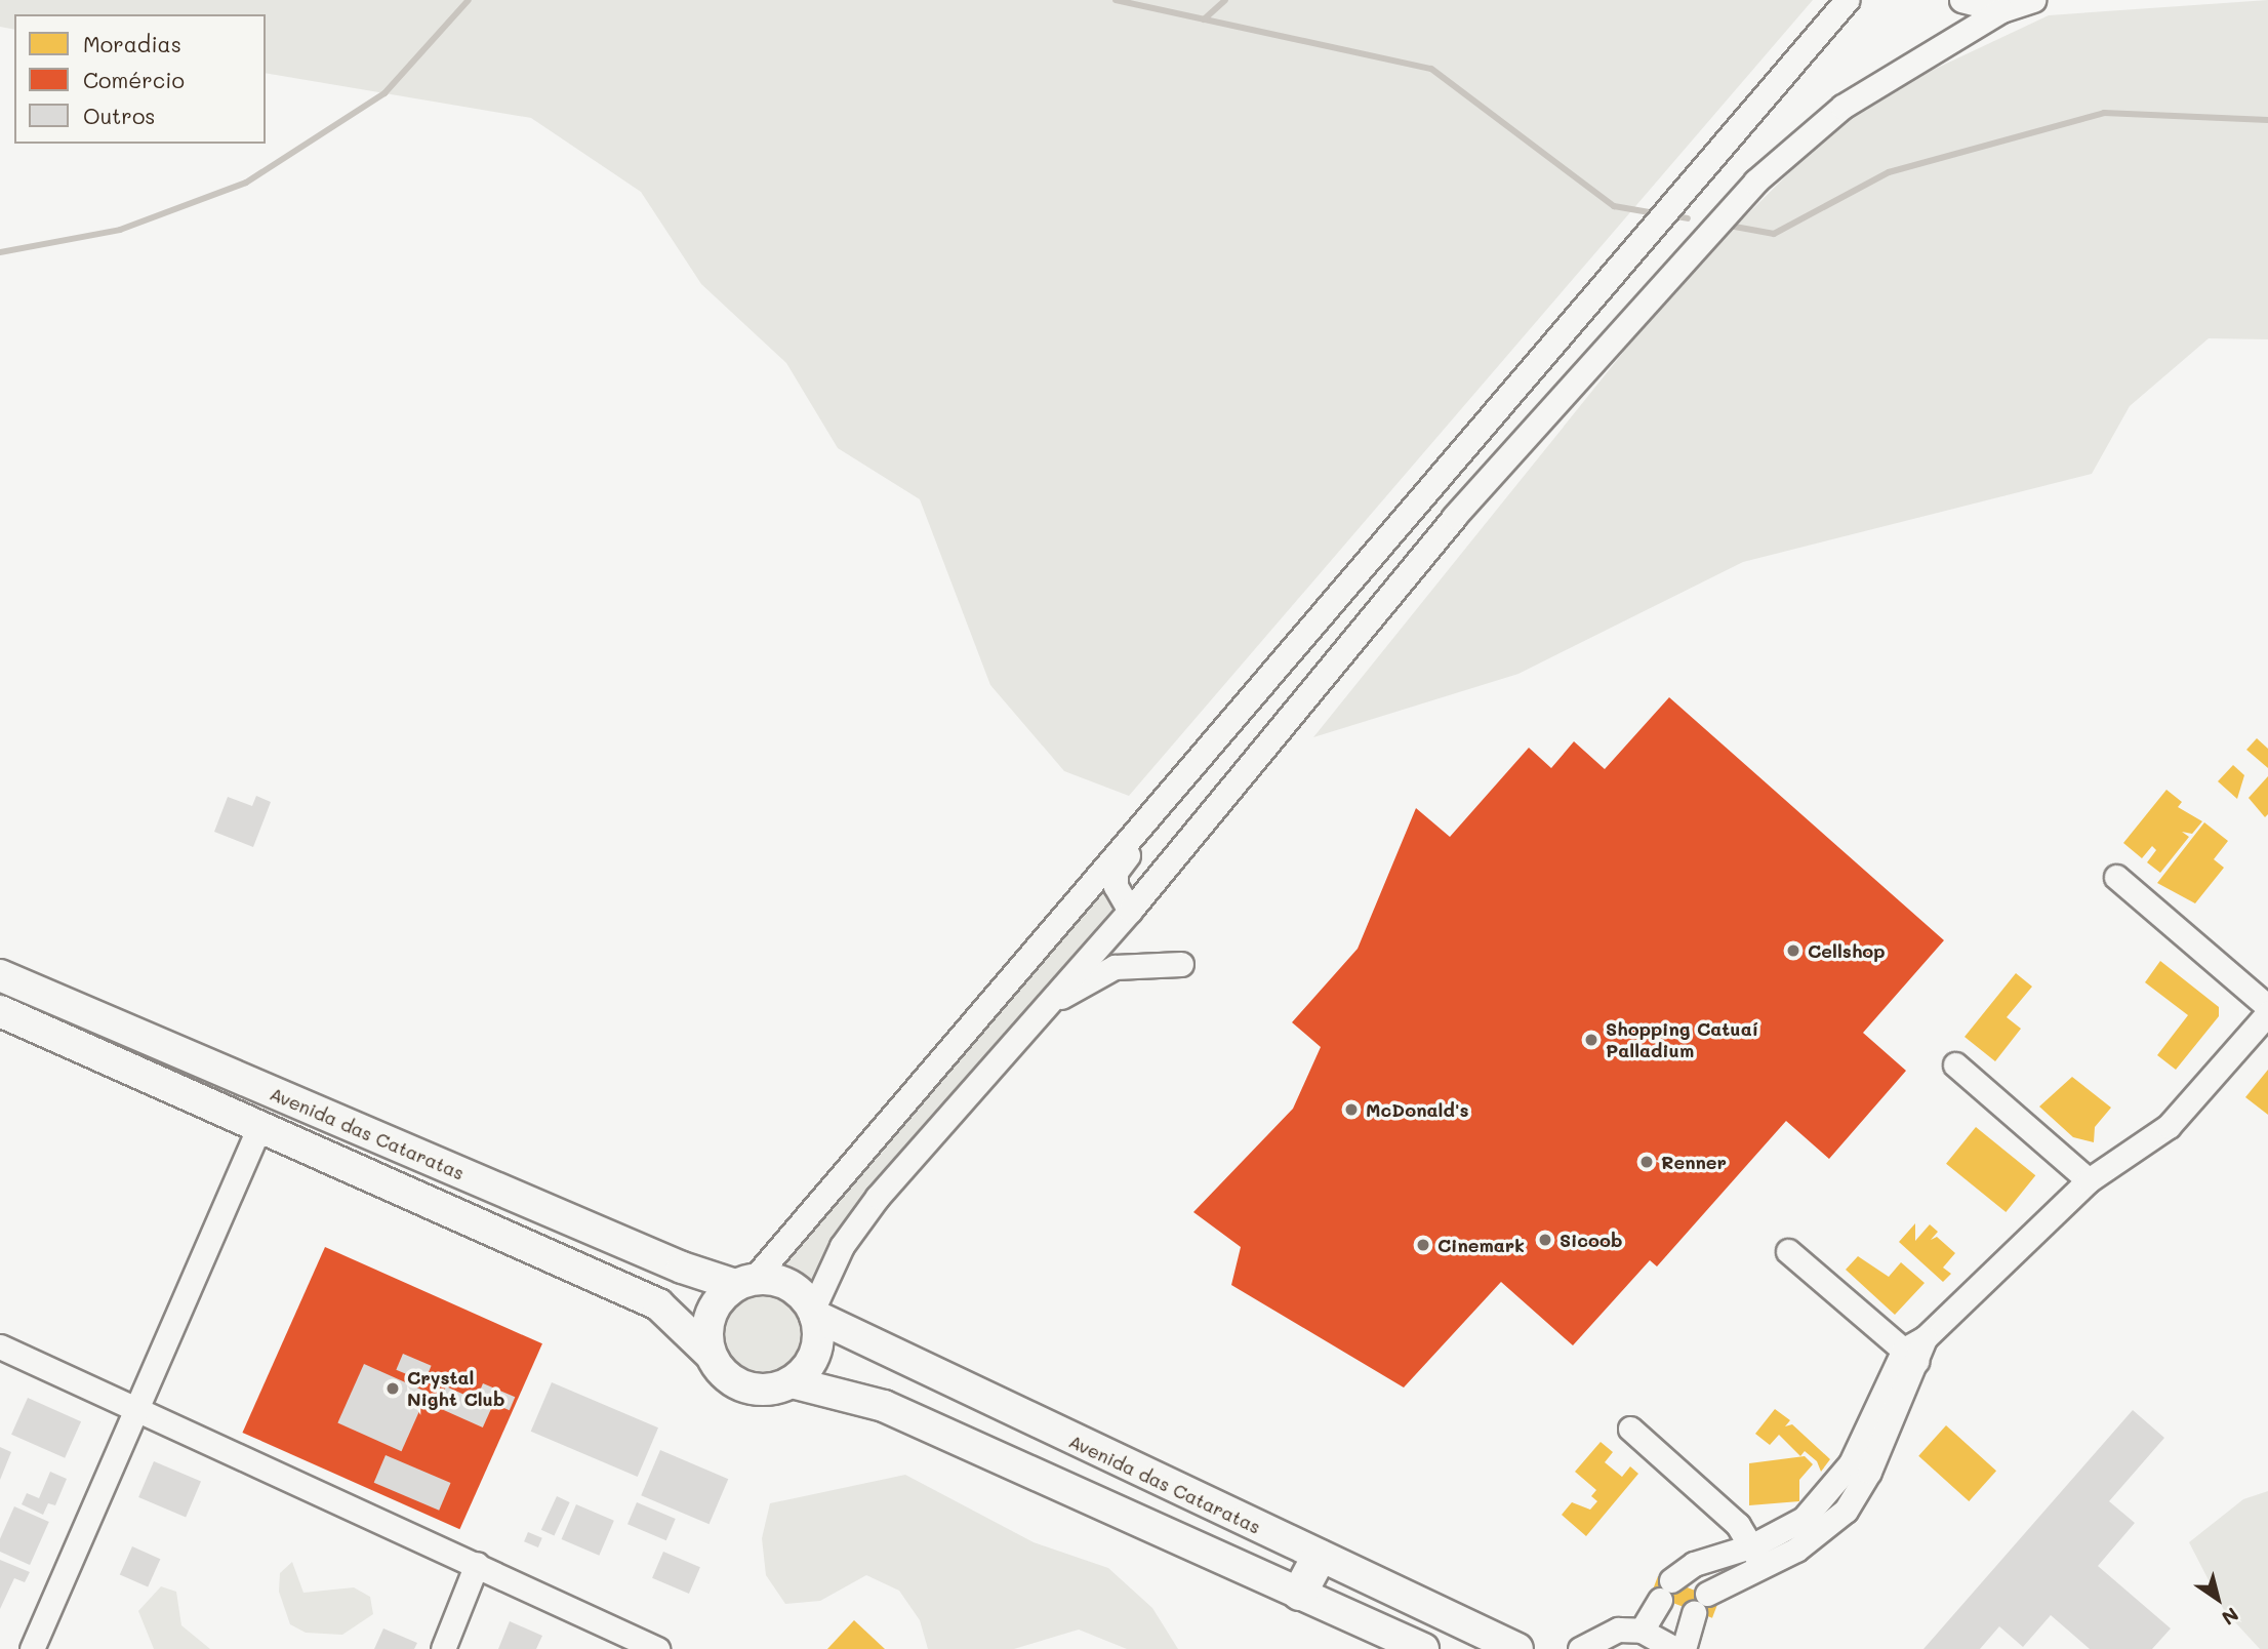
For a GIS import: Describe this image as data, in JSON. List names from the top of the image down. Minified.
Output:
{"streets":{"main road":["Avenida das Cataratas"]},"places":["Cellshop","Shopping Catuaí Palladium","McDonald's","Renner","Sicoob","Cinemark","Crystal Night Club"],"legend":["Moradias","Comércio","Outros"],"north":"bottom right"}
